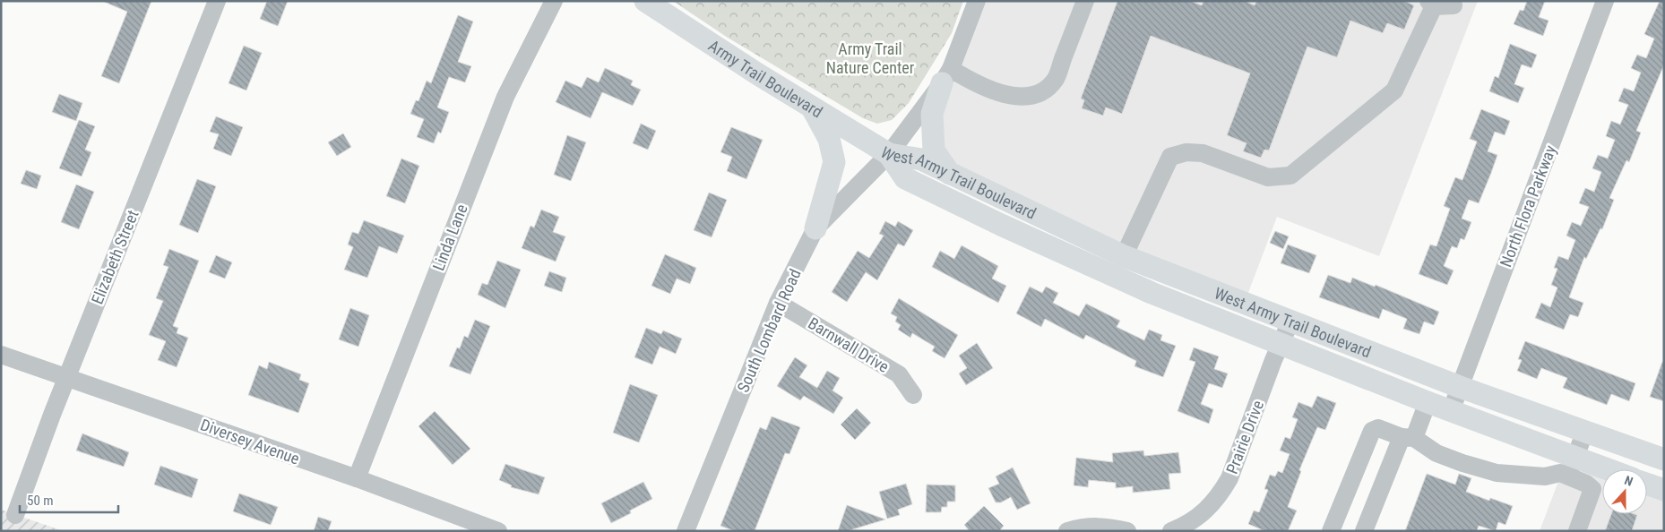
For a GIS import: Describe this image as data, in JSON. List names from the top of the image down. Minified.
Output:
{"streets":{"main road":["Army Trail Boulevard","West Army Trail Boulevard"],"street":["North Flora Parkway","Linda Lane","Elizabeth Street","South Lombard Road","Barnwall Drive","Prairie Drive","Diversey Avenue"]},"crossings":[["Army Trail Boulevard","West Army Trail Boulevard"],["Army Trail Boulevard","South Lombard Road"],["West Army Trail Boulevard","North Flora Parkway"],["West Army Trail Boulevard","South Lombard Road"],["West Army Trail Boulevard","Prairie Drive"],["Linda Lane","Diversey Avenue"],["Elizabeth Street","Diversey Avenue"],["South Lombard Road","Barnwall Drive"]],"parks":["Army Trail Nature Center"],"scale_bar":"50 m","north":"top"}
